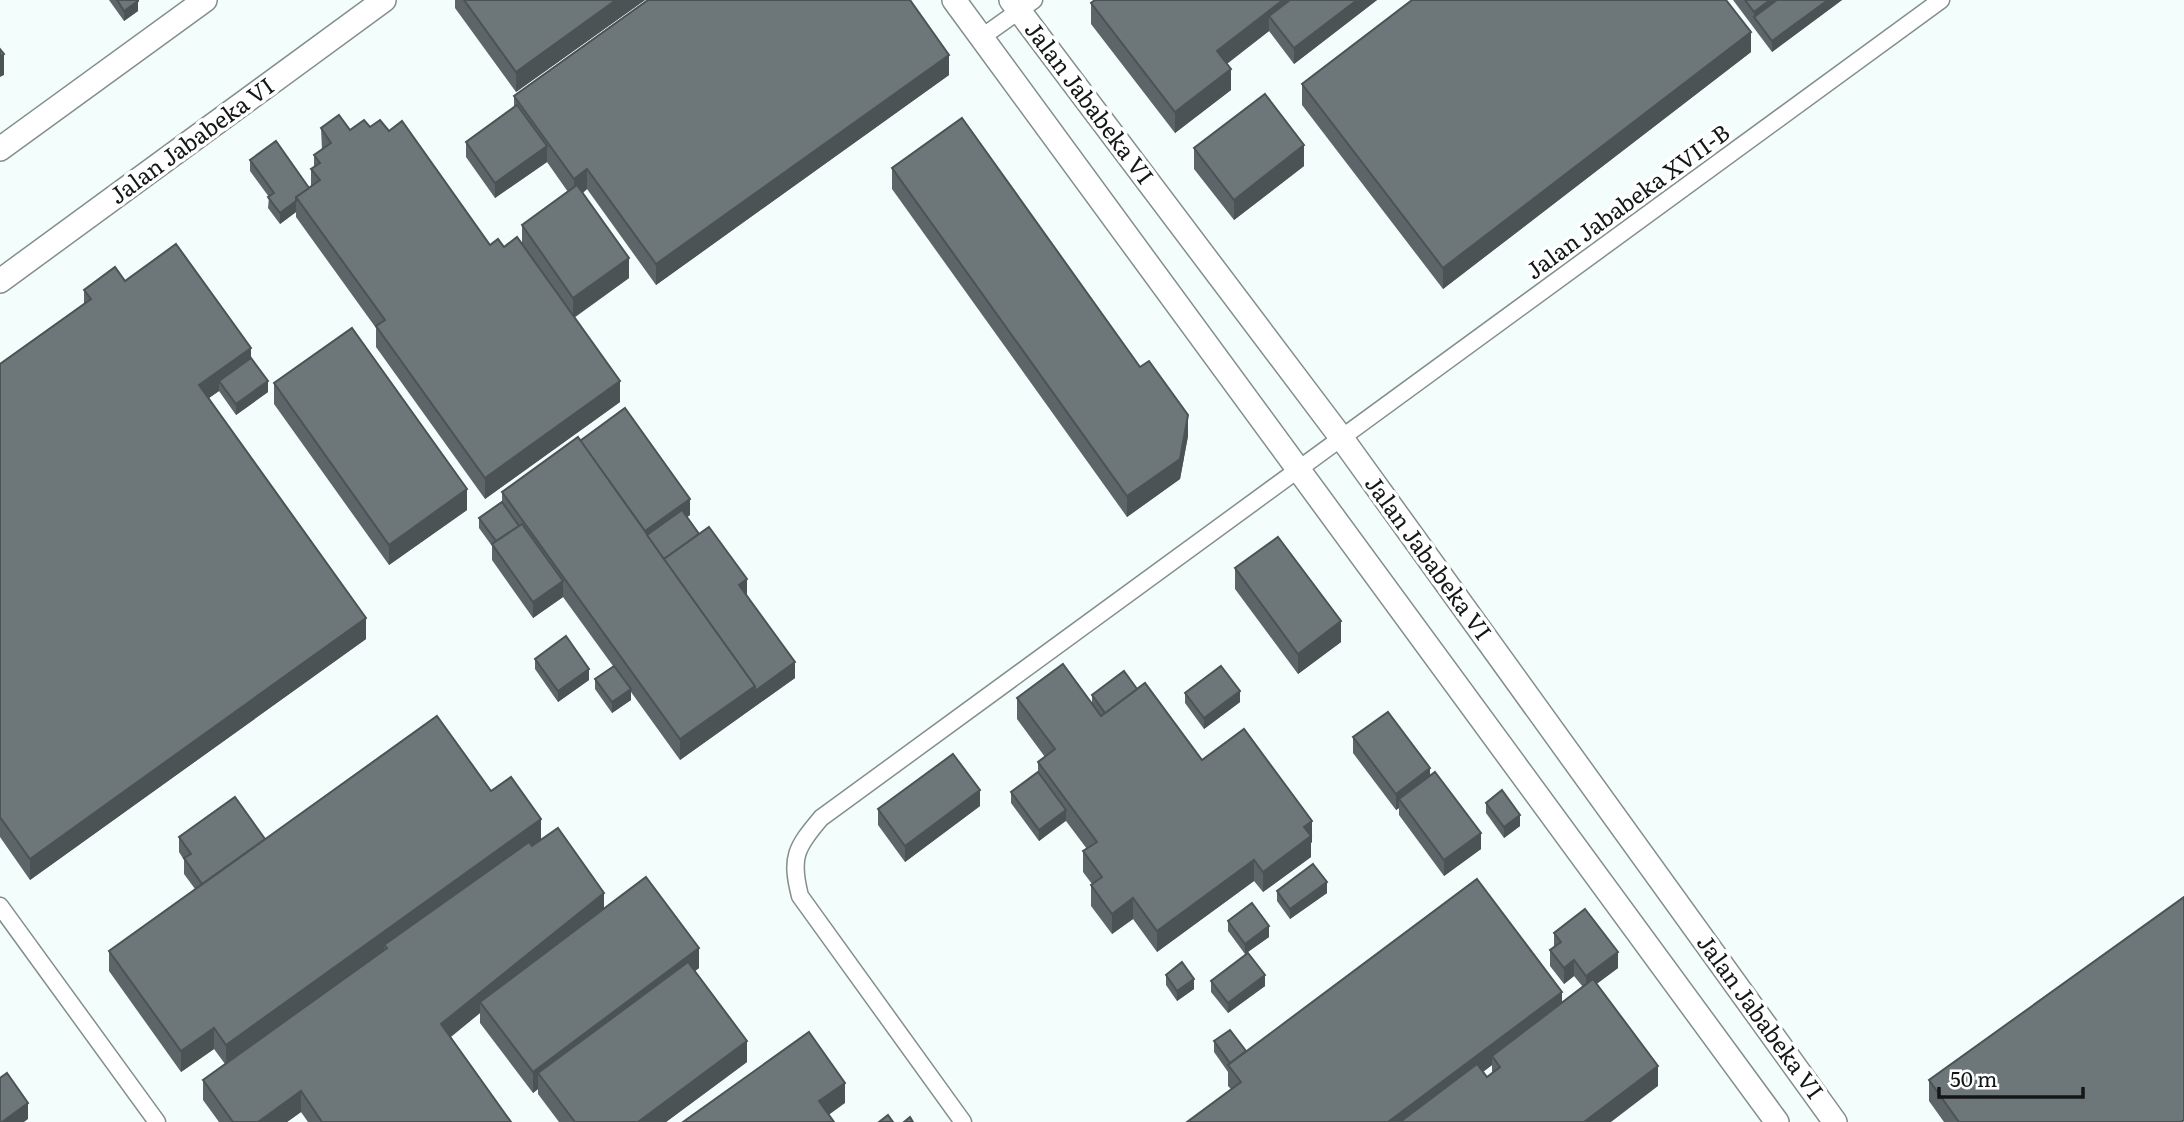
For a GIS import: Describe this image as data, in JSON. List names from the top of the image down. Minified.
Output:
{"streets":{"street":["Jalan Jababeka VI","Jalan Jababeka XVII-B"]},"crossings":[["Jalan Jababeka VI","Jalan Jababeka XVII-B"]],"scale_bar":"50 m"}
